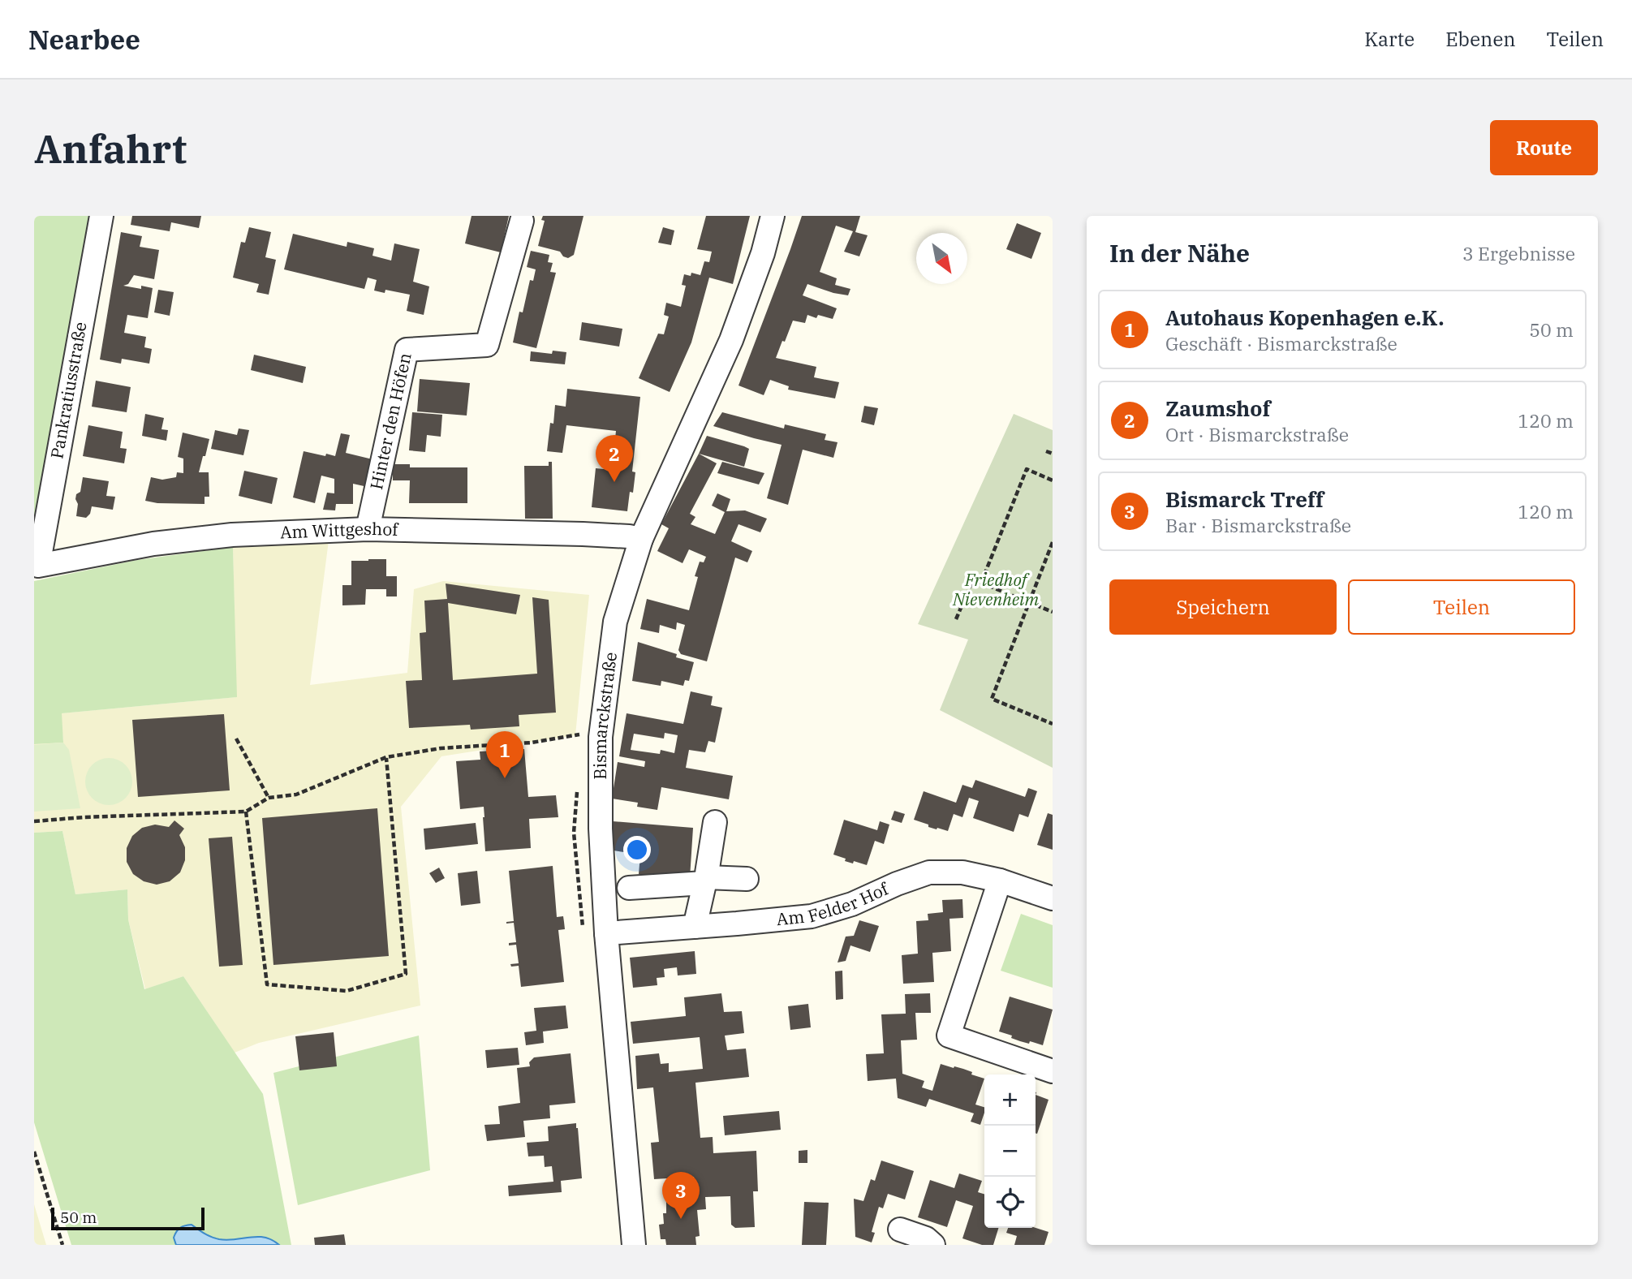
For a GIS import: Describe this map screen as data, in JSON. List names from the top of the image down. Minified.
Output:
{"streets":{"street":["Pankratiusstraße","Hinter den Höfen","Am Wittgeshof","Bismarckstraße","Am Felder Hof"]},"crossings":[["Pankratiusstraße","Am Wittgeshof"],["Hinter den Höfen","Am Wittgeshof"],["Am Wittgeshof","Bismarckstraße"],["Bismarckstraße","Am Felder Hof"]],"parks":["Friedhof Nievenheim"],"scale_bar":"50 m","north":"bottom right","page":{"header":"Nearbee","nav":["Karte","Ebenen","Teilen"],"buttons":["Route",["Speichern","Teilen"]],"title":"Anfahrt","heading":["In der Nähe","3 Ergebnisse"],"list":[{"mark":"1","name":"Autohaus Kopenhagen e.K.","note":"Geschäft · Bismarckstraße","value":"50 m"},{"mark":"2","name":"Zaumshof","note":"Ort · Bismarckstraße","value":"120 m"},{"mark":"3","name":"Bismarck Treff","note":"Bar · Bismarckstraße","value":"120 m"}],"pins":["2","1","3"],"map_buttons":["+","−"],"scale":"50 m"}}
